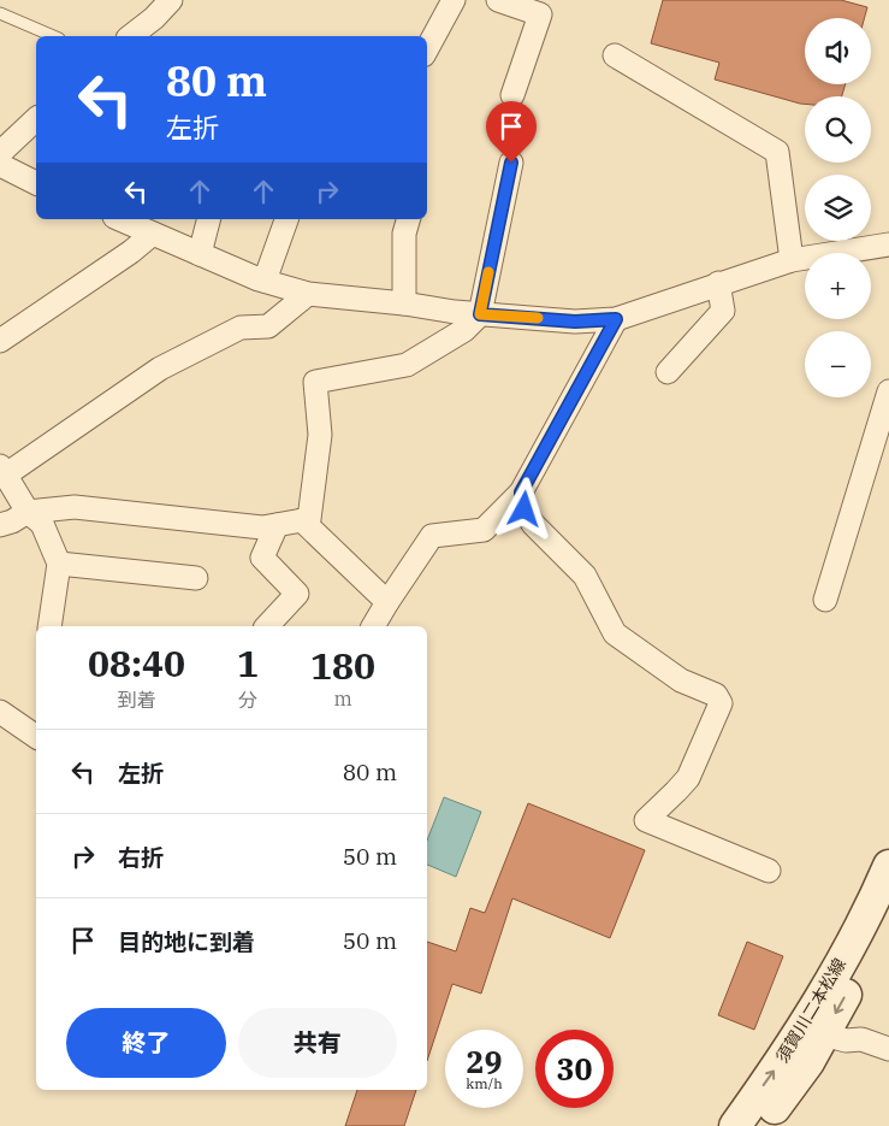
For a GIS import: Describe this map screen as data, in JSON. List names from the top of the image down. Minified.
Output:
{"streets":{"main road":["須賀川二本松線"]},"page":{"map_buttons":["+","−"],"turn":["80 m","左折"],"eta":["08:40","到着","1","分","180","m"],"list":[{"name":"左折","value":"80 m"},{"name":"右折","value":"50 m"},{"name":"目的地に到着","value":"50 m"}],"buttons":["終了","共有"],"speed":"29 km/h","limit":"30"}}
